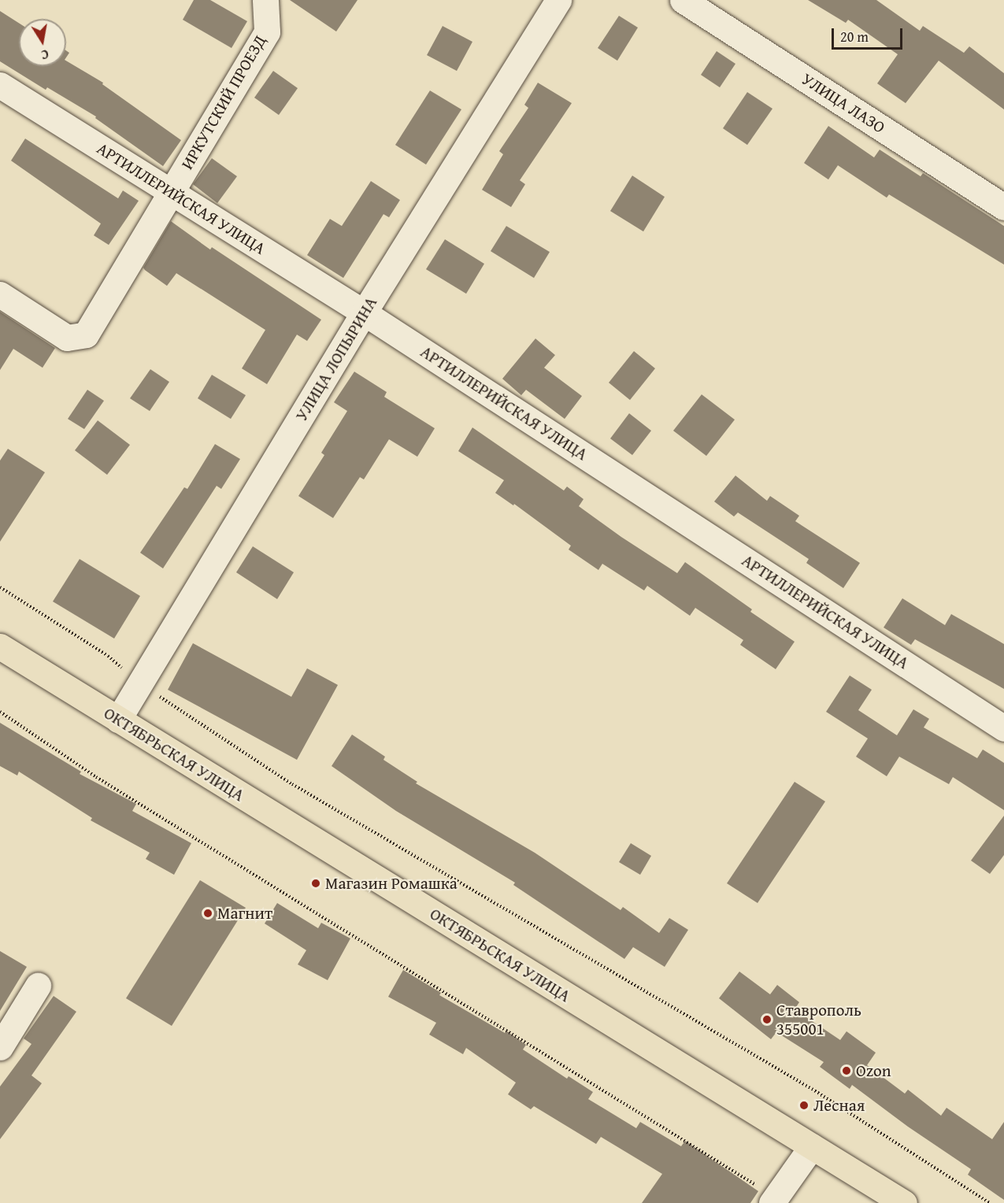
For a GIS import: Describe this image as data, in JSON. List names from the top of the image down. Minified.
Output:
{"streets":{"main road":["ОКТЯБРЬСКАЯ УЛИЦА"],"street":["ИРКУТСКИЙ ПРОЕЗД","УЛИЦА ЛАЗО","АРТИЛЛЕРИЙСКАЯ УЛИЦА","УЛИЦА ЛОПЫРИНА"]},"crossings":[["ИРКУТСКИЙ ПРОЕЗД","АРТИЛЛЕРИЙСКАЯ УЛИЦА"],["АРТИЛЛЕРИЙСКАЯ УЛИЦА","УЛИЦА ЛОПЫРИНА"],["УЛИЦА ЛОПЫРИНА","ОКТЯБРЬСКАЯ УЛИЦА"]],"places":["Магазин Ромашка","Магнит","Ставрополь 355001","Ozon","Лесная"],"scale_bar":"20 m","north":"bottom"}
